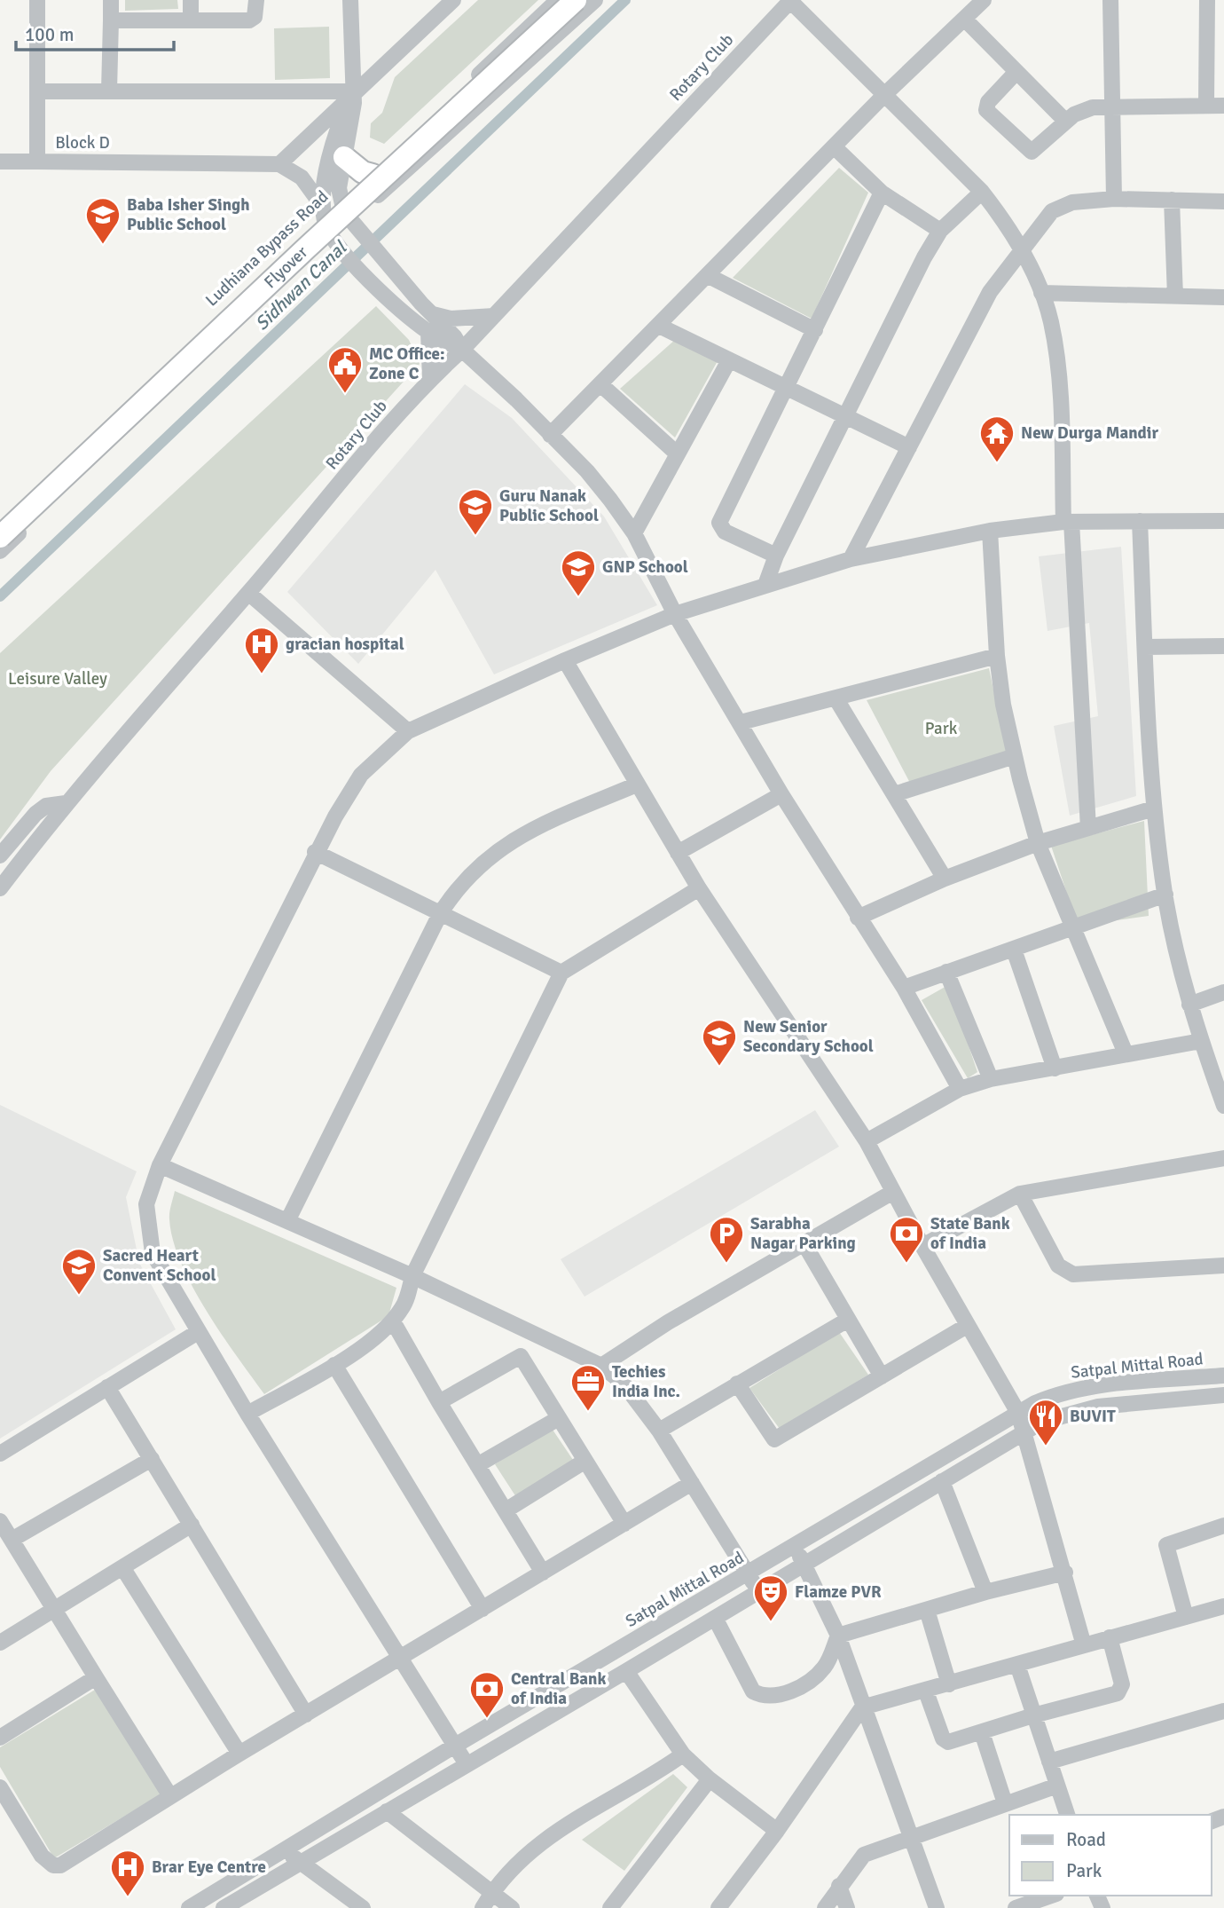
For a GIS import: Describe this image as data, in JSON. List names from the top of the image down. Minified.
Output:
{"streets":{"highway":["Flyover"],"street":["Rotary Club","Block D","Ludhiana Bypass Road","Satpal Mittal Road"]},"water":["Sidhwan Canal"],"parks":["Leisure Valley","Park"],"places":{"school or university":["Baba Isher Singh Public School","Guru Nanak Public School","GNP School","New Senior Secondary School","Sacred Heart Convent School"],"public building":["MC Office: Zone C"],"temple":["New Durga Mandir"],"hospital":["gracian hospital","Brar Eye Centre"],"parking":["Sarabha Nagar Parking"],"bank":["State Bank of India","Central Bank of India"],"office":["Techies India Inc."],"restaurant":["BUVIT"],"theatre":["Flamze PVR"]},"legend":["Road","Park"],"scale_bar":"100 m"}
